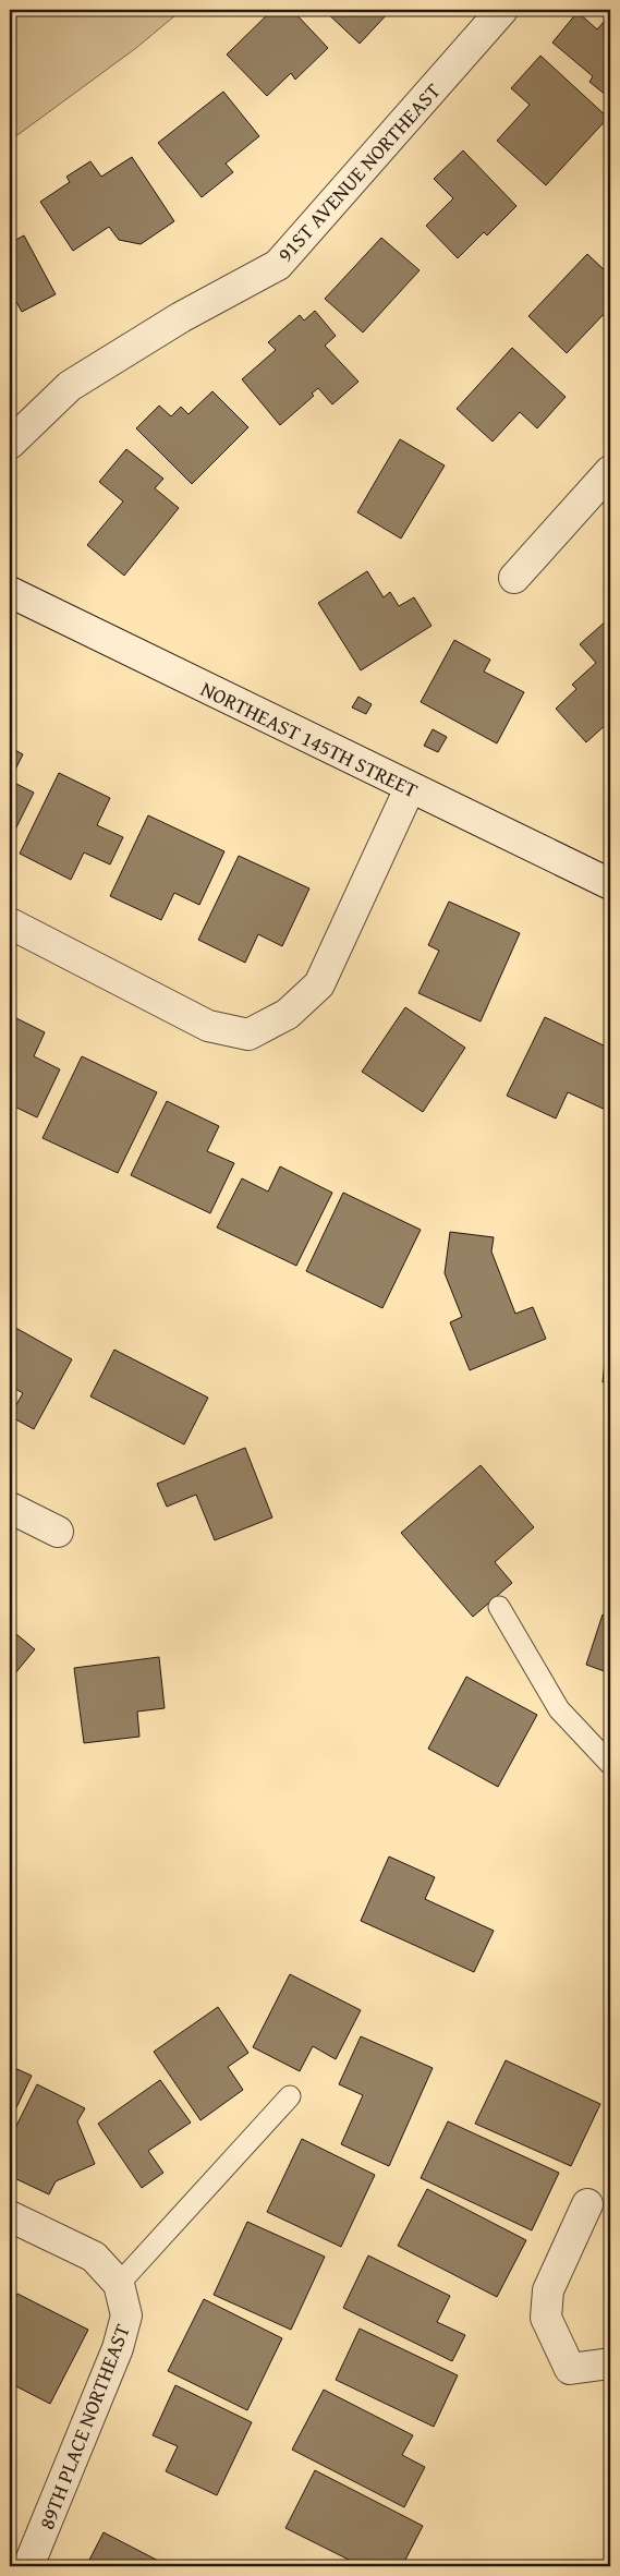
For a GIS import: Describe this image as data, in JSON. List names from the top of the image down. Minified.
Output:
{"streets":{"street":["91ST AVENUE NORTHEAST","NORTHEAST 145TH STREET","89TH PLACE NORTHEAST"]}}
